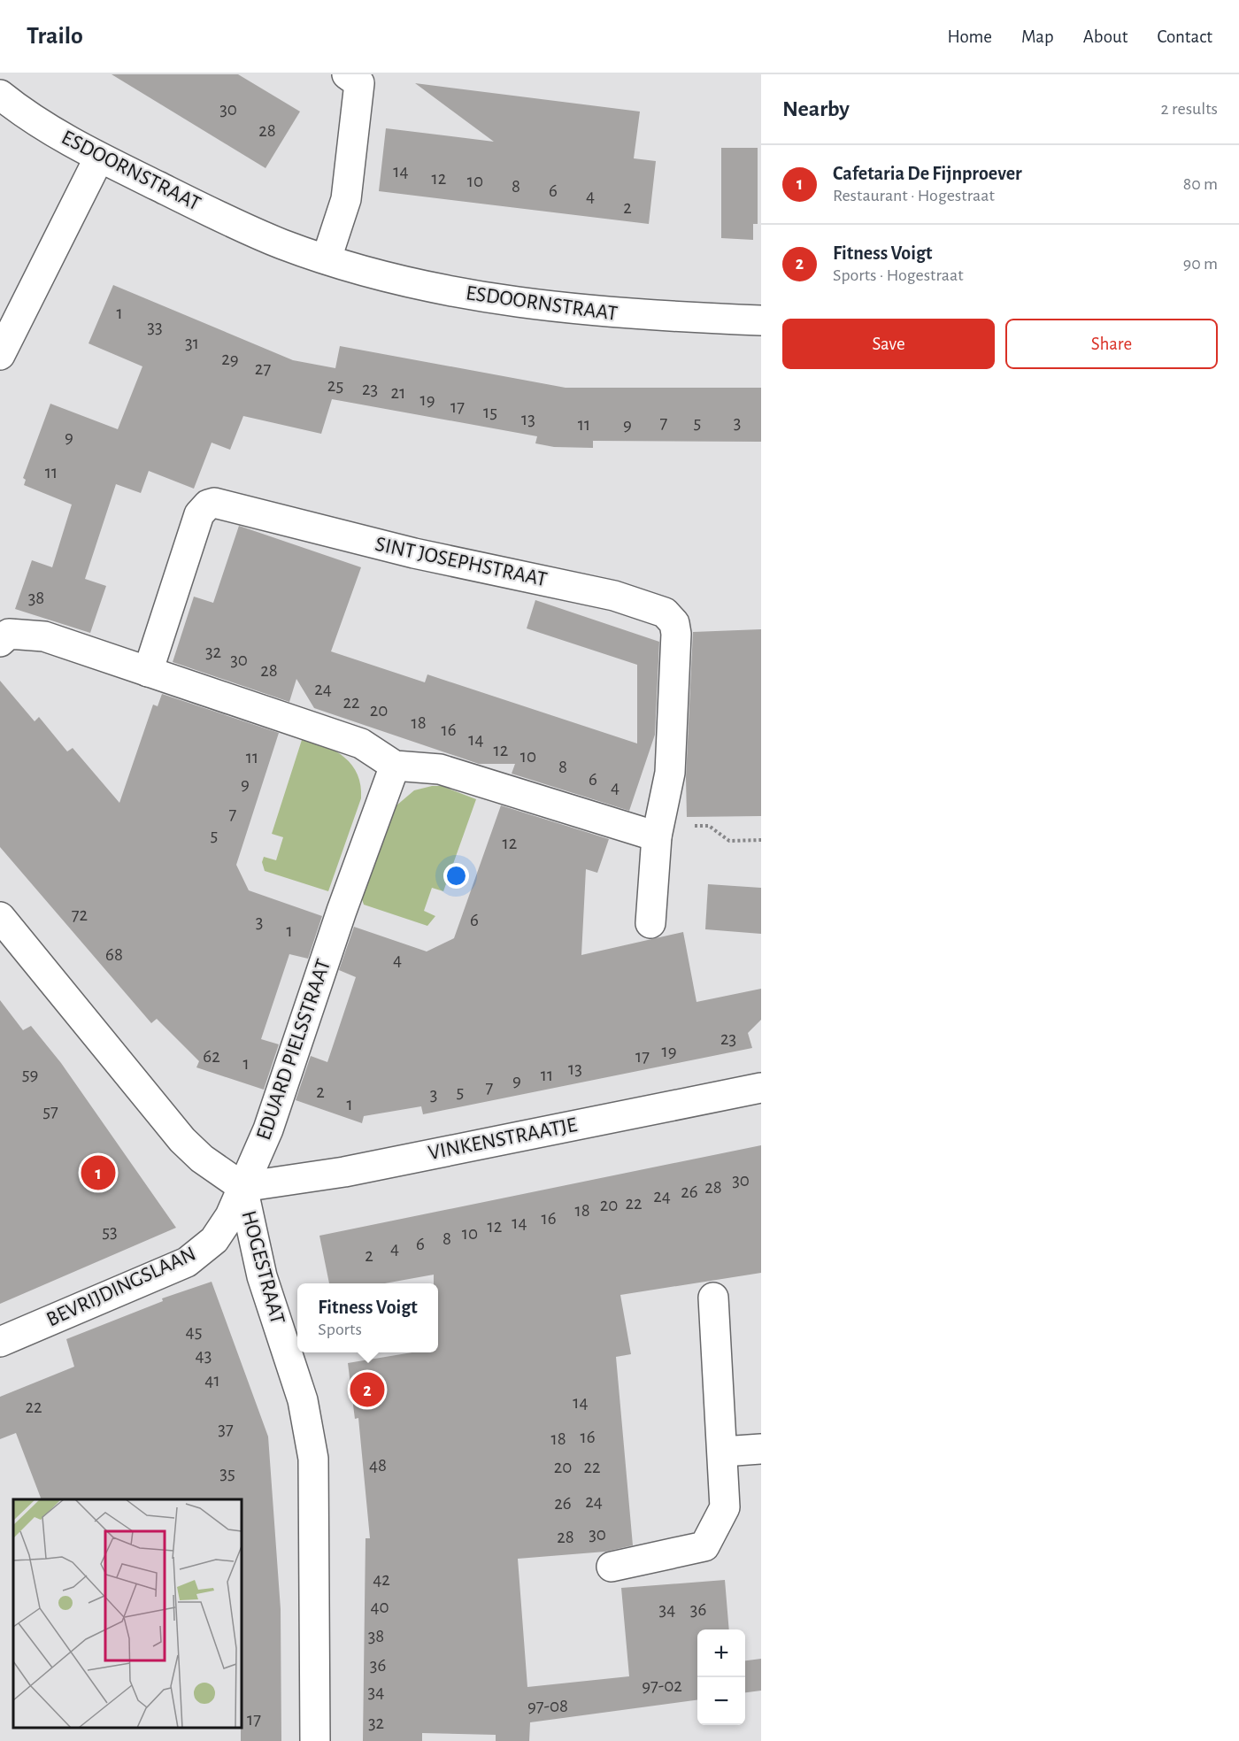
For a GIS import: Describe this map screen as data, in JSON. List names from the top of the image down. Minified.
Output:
{"streets":{"street":["ESDOORNSTRAAT","SINT JOSEPHSTRAAT","EDUARD PIELSSTRAAT","VINKENSTRAATJE","HOGESTRAAT","BEVRIJDINGSLAAN"]},"crossings":[["EDUARD PIELSSTRAAT","VINKENSTRAATJE"],["EDUARD PIELSSTRAAT","HOGESTRAAT"],["EDUARD PIELSSTRAAT","BEVRIJDINGSLAAN"],["VINKENSTRAATJE","HOGESTRAAT"],["VINKENSTRAATJE","BEVRIJDINGSLAAN"],["HOGESTRAAT","BEVRIJDINGSLAAN"]],"house_numbers":["30","28","14","12","10","8","6","4","2","1","33","31","29","27","25","23","21","19","17","15","13","7","5","3","11","9","9","11","38","32","30","28","24","22","20","18","16","14","12","10","11","8","6","9","4","7","5","12","72","6","3","1","68","4","23","19","62","17","1","13","59","11","9","7","2","5","3","1","57","30","28","26","24","22","20","18","16","14","12","53","10","8","6","4","2","45","43","41","14","22","37","16","18","48","20","22","35","24","26","30","28","42","40","34","36","38","36","97-02","34","97-08","17","32"],"page":{"header":"Trailo","nav":["Home","Map","About","Contact"],"heading":["Nearby","2 results"],"list":[{"mark":"1","name":"Cafetaria De Fijnproever","note":"Restaurant · Hogestraat","value":"80 m"},{"mark":"2","name":"Fitness Voigt","note":"Sports · Hogestraat","value":"90 m"}],"buttons":["Save","Share"],"pins":["1","2"],"popup":["Fitness Voigt","Sports"],"map_buttons":["+","−"]}}
